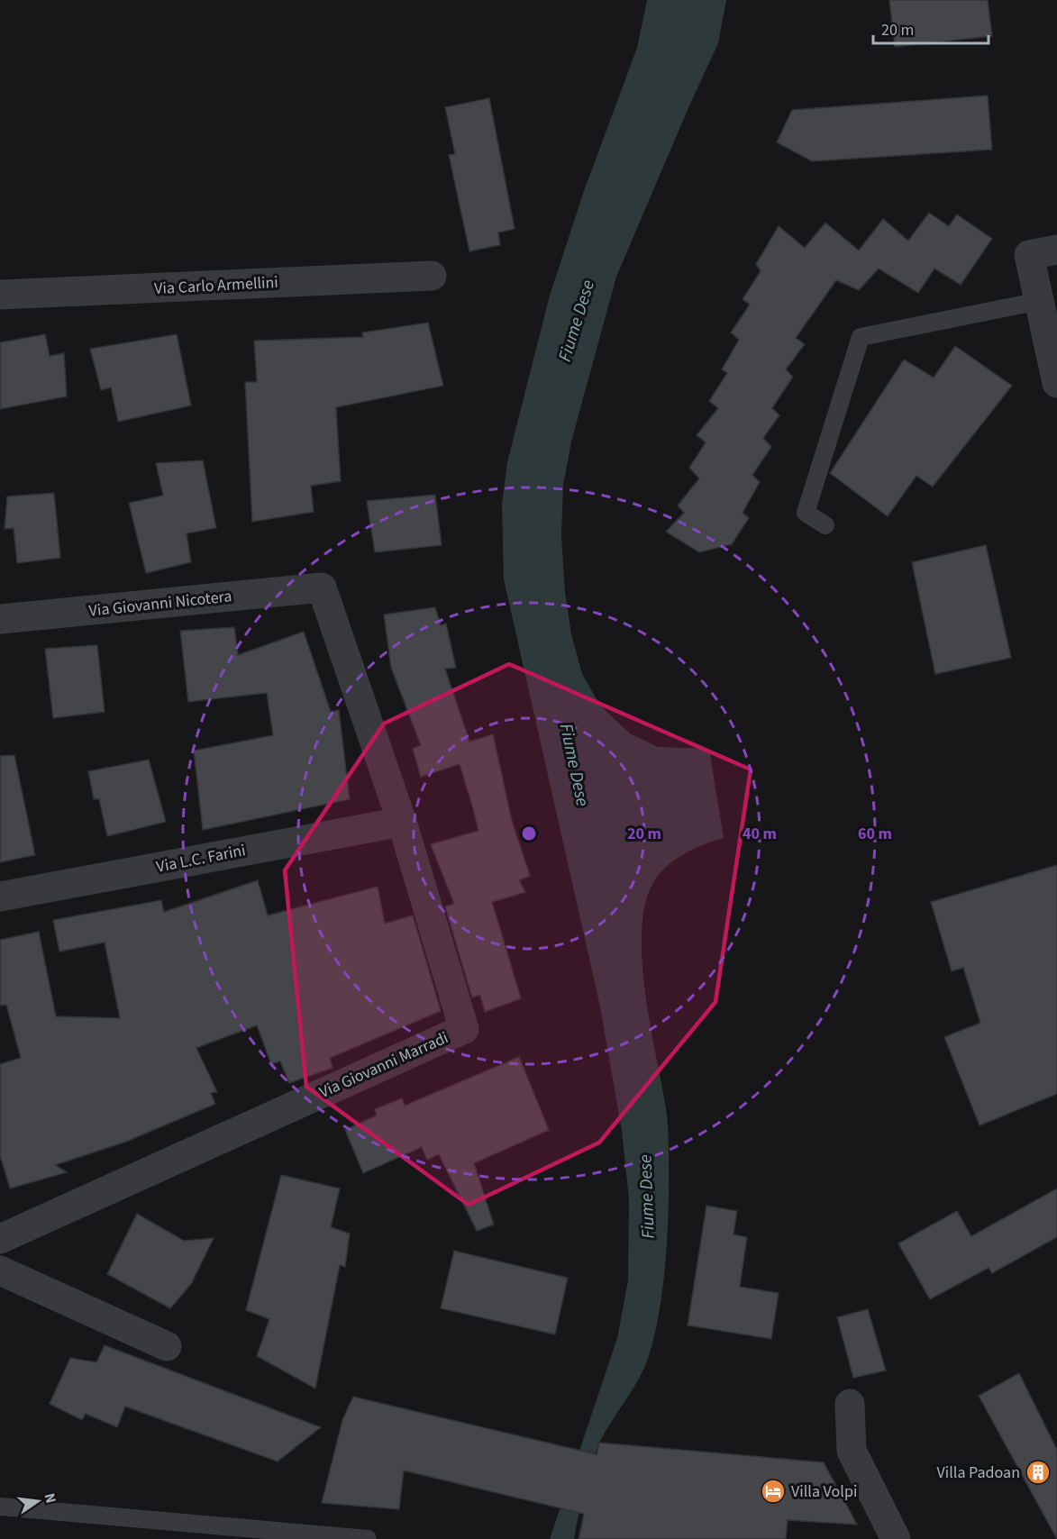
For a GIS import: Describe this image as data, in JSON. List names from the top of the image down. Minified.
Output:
{"streets":{"street":["Via Carlo Armellini","Via Giovanni Nicotera","Via L.C. Farini","Via Giovanni Marradi"]},"crossings":[["Via Giovanni Nicotera","Via Giovanni Marradi"],["Via L.C. Farini","Via Giovanni Marradi"]],"water":["Fiume Dese"],"places":{"building":["Villa Padoan"],"hotel":["Villa Volpi"]},"scale_bar":"20 m","north":"right","rings":["20 m","40 m","60 m"]}
